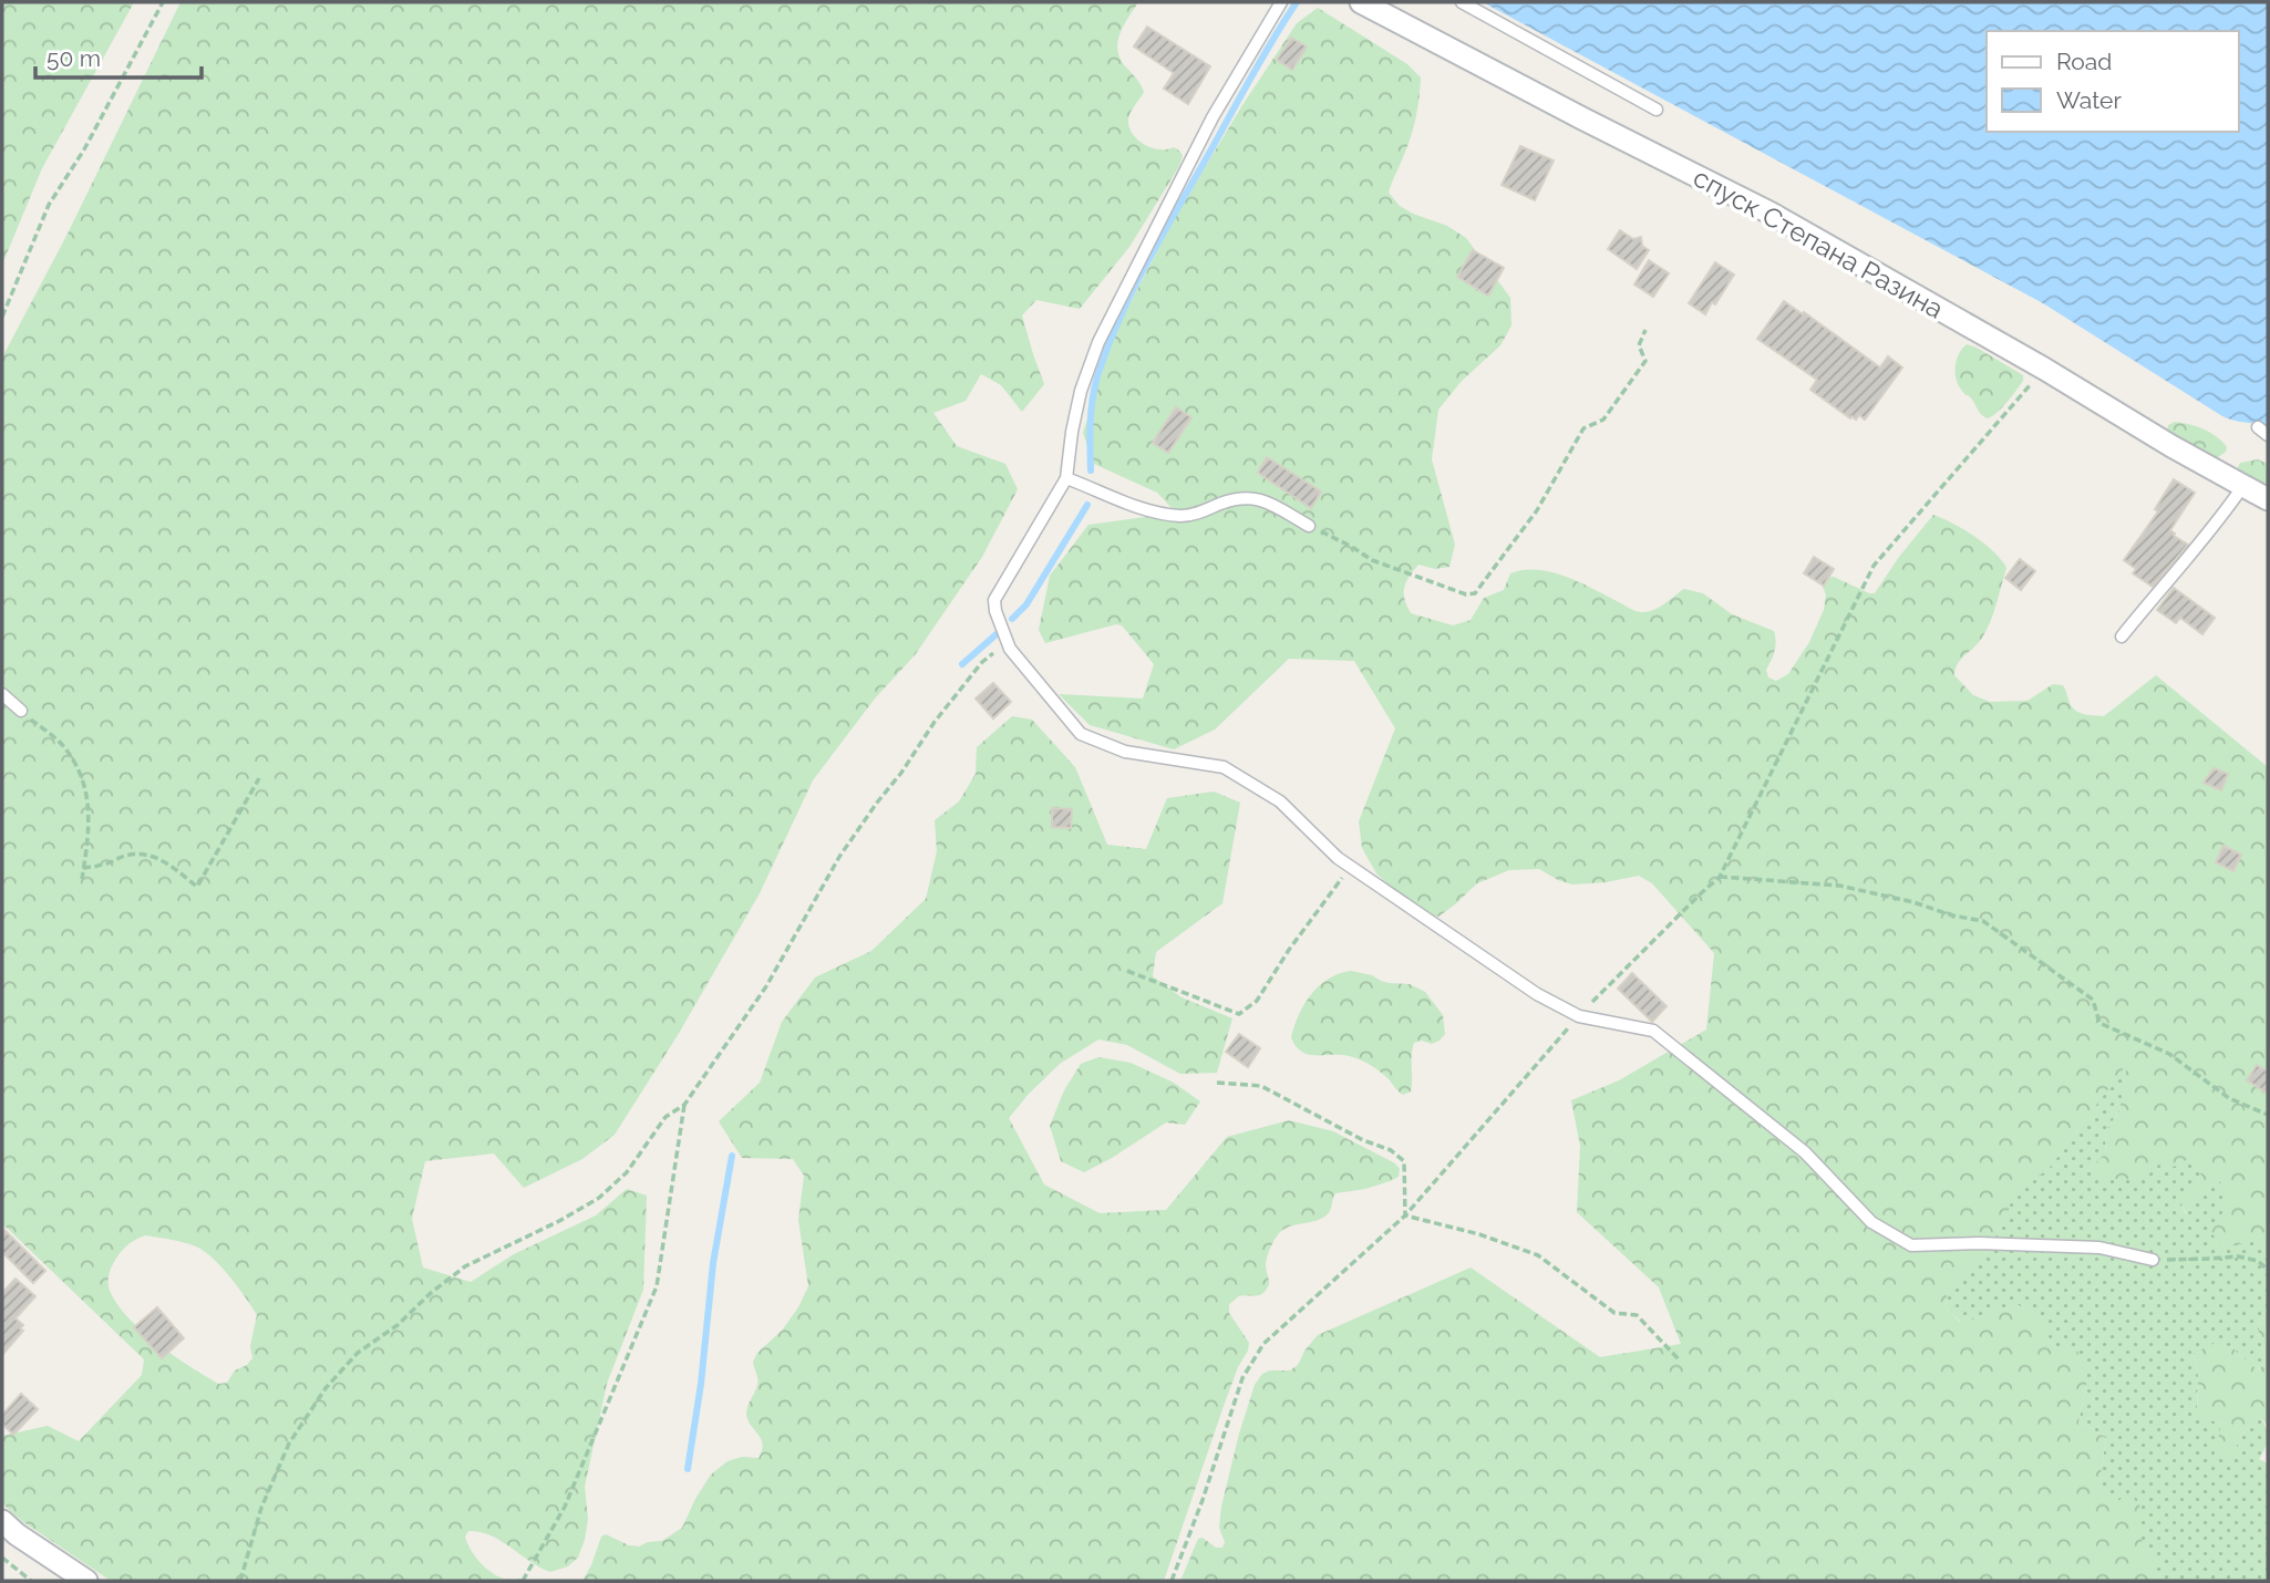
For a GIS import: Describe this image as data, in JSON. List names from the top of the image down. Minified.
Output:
{"streets":{"street":["спуск Степана Разина"]},"legend":["Road","Water"],"scale_bar":"50 m"}
